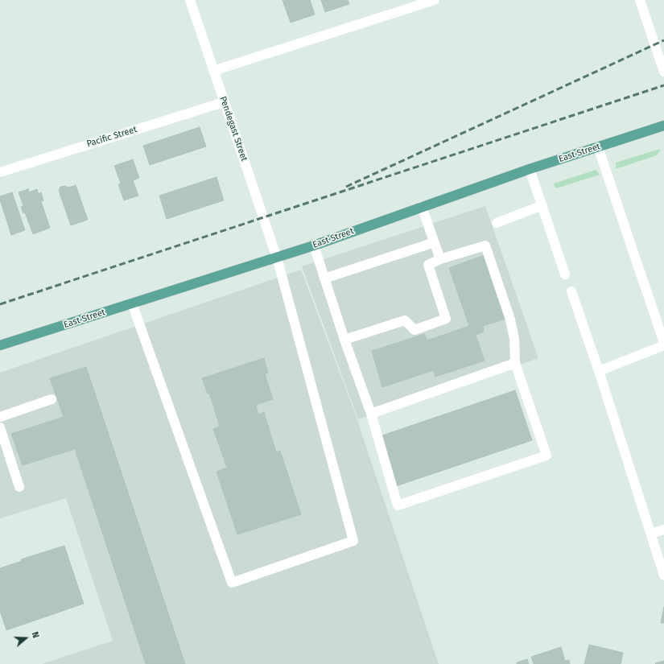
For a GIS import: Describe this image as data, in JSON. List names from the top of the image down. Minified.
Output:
{"streets":{"main road":["East Street"],"street":["Pendegast Street","Pacific Street"]},"crossings":[["Pendegast Street","Pacific Street"],["Pendegast Street","East Street"]],"north":"right"}
